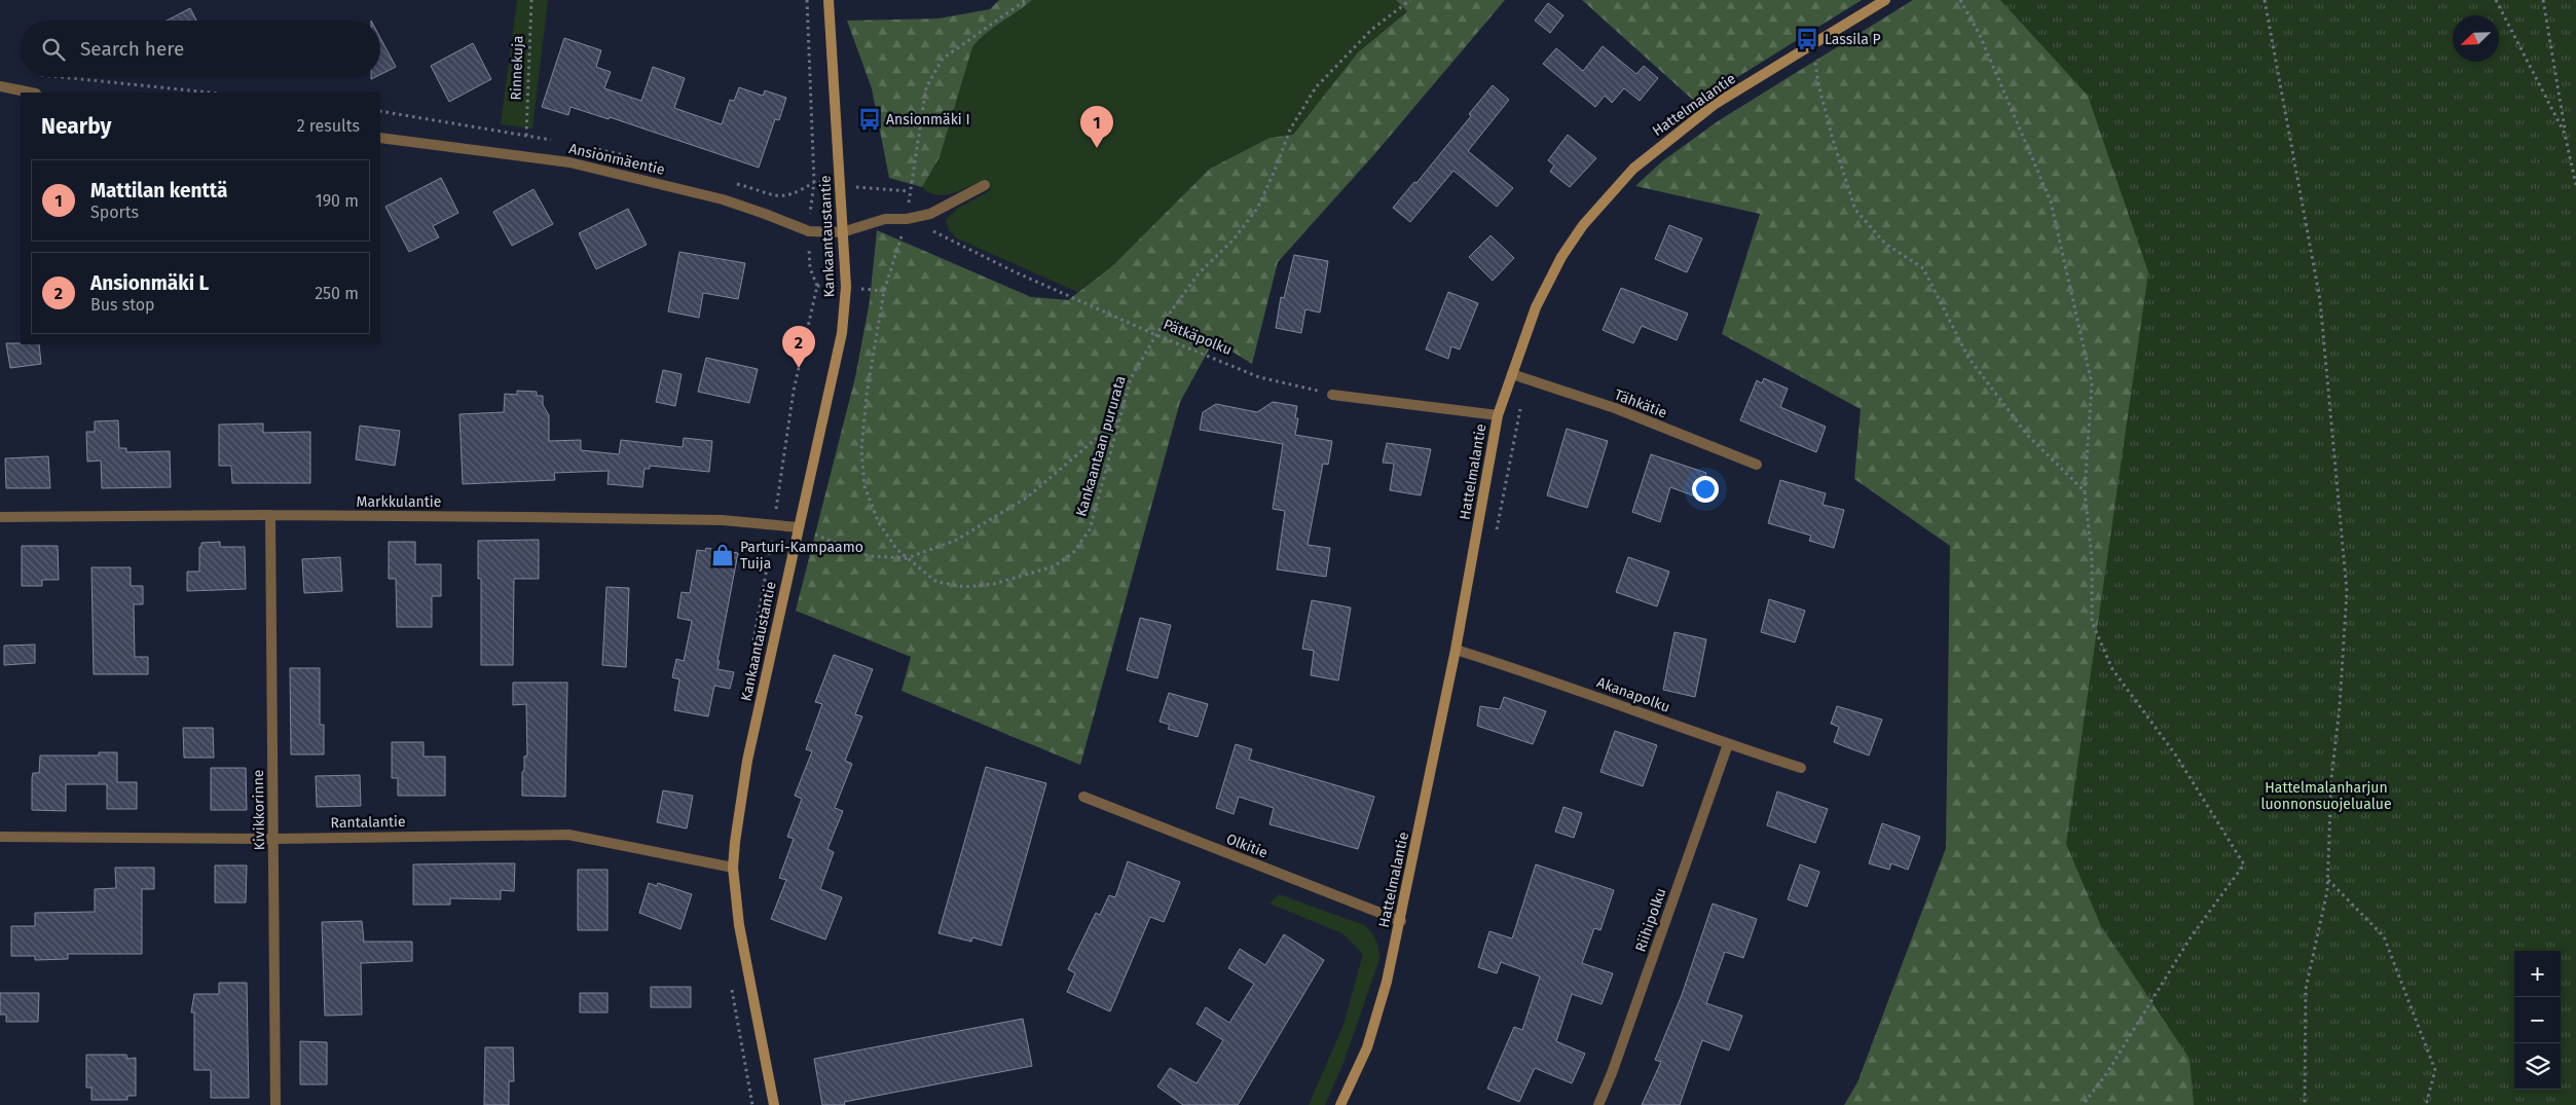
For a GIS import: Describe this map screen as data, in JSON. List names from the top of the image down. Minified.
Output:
{"streets":{"street":["Hattelmalantie","Ansionmäentie","Kankaantaustantie","Tähkätie","Markkulantie","Akanapolku","Kivikkorinne","Rantalantie","Olkitie","Riihipolku"],"path":["Rinnekuja","Pätkäpolku","Kankaantaan pururata"]},"crossings":[["Hattelmalantie","Tähkätie"],["Hattelmalantie","Akanapolku"],["Hattelmalantie","Olkitie"],["Ansionmäentie","Kankaantaustantie"],["Ansionmäentie","Pätkäpolku"],["Ansionmäentie","Kankaantaan pururata"],["Kankaantaustantie","Markkulantie"],["Kankaantaustantie","Rantalantie"],["Pätkäpolku","Kankaantaan pururata"],["Markkulantie","Kivikkorinne"],["Akanapolku","Riihipolku"],["Kivikkorinne","Rantalantie"]],"parks":["Hattelmalanharjun luonnonsuojelualue"],"places":{"bus stop":["Lassila P","Ansionmäki I"],"shop":["Parturi-Kampaamo Tuija"]},"north":"bottom left","page":{"search":"Search here","heading":["Nearby","2 results"],"pins":["1","2"],"list":[{"mark":"1","name":"Mattilan kenttä","note":"Sports","value":"190 m"},{"mark":"2","name":"Ansionmäki L","note":"Bus stop","value":"250 m"}],"map_buttons":["+","−"]}}
